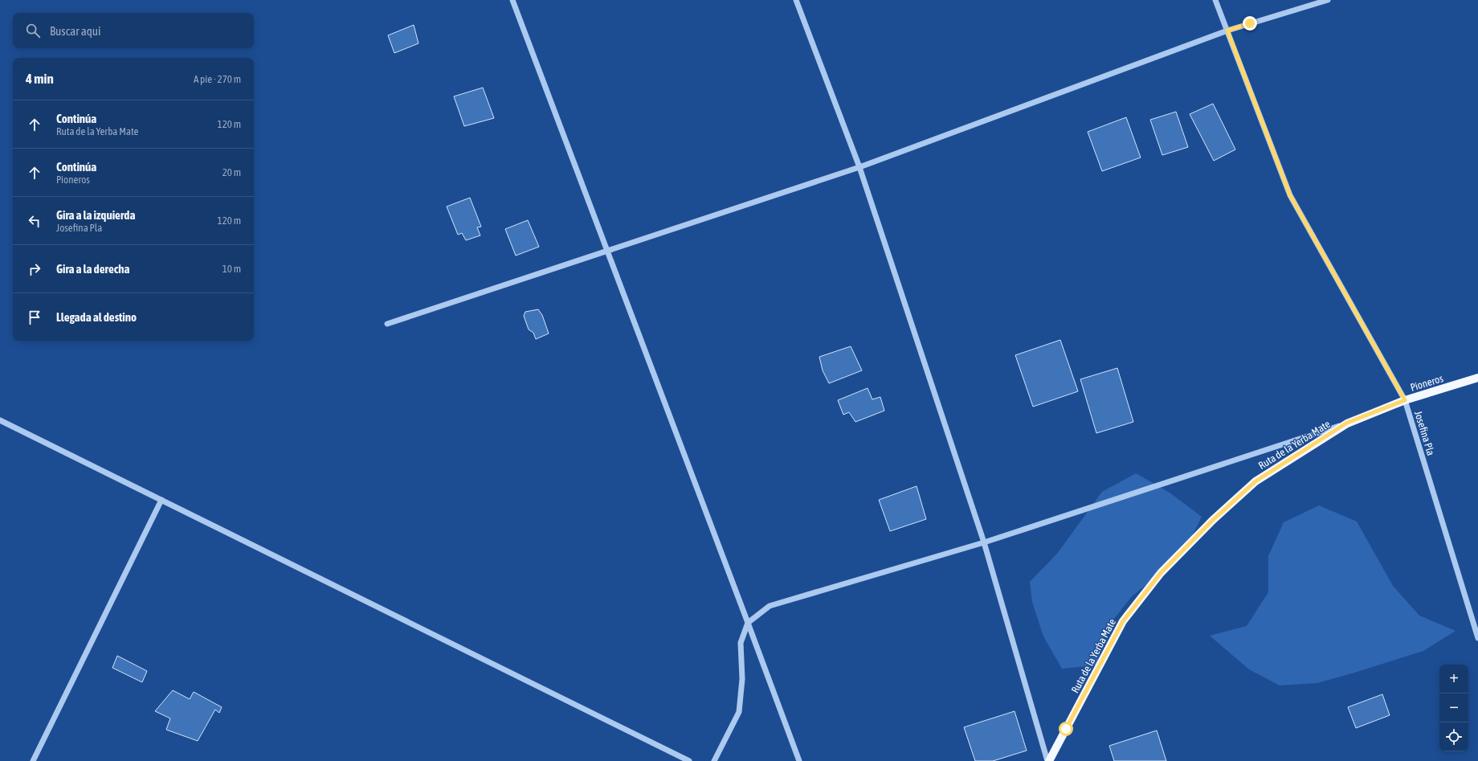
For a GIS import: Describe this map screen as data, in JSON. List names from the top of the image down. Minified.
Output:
{"streets":{"main road":["Pioneros","Ruta de la Yerba Mate"],"street":["Josefina Pla"]},"crossings":[["Pioneros","Josefina Pla"],["Pioneros","Ruta de la Yerba Mate"]],"page":{"search":"Buscar aquí","heading":["4 min","A pie · 270 m"],"list":[["Continúa","Ruta de la Yerba Mate","120 m"],["Continúa","Pioneros","20 m"],["Gira a la izquierda","Josefina Pla","120 m"],["Gira a la derecha","10 m"],"Llegada al destino"],"map_buttons":["+","−"]}}
